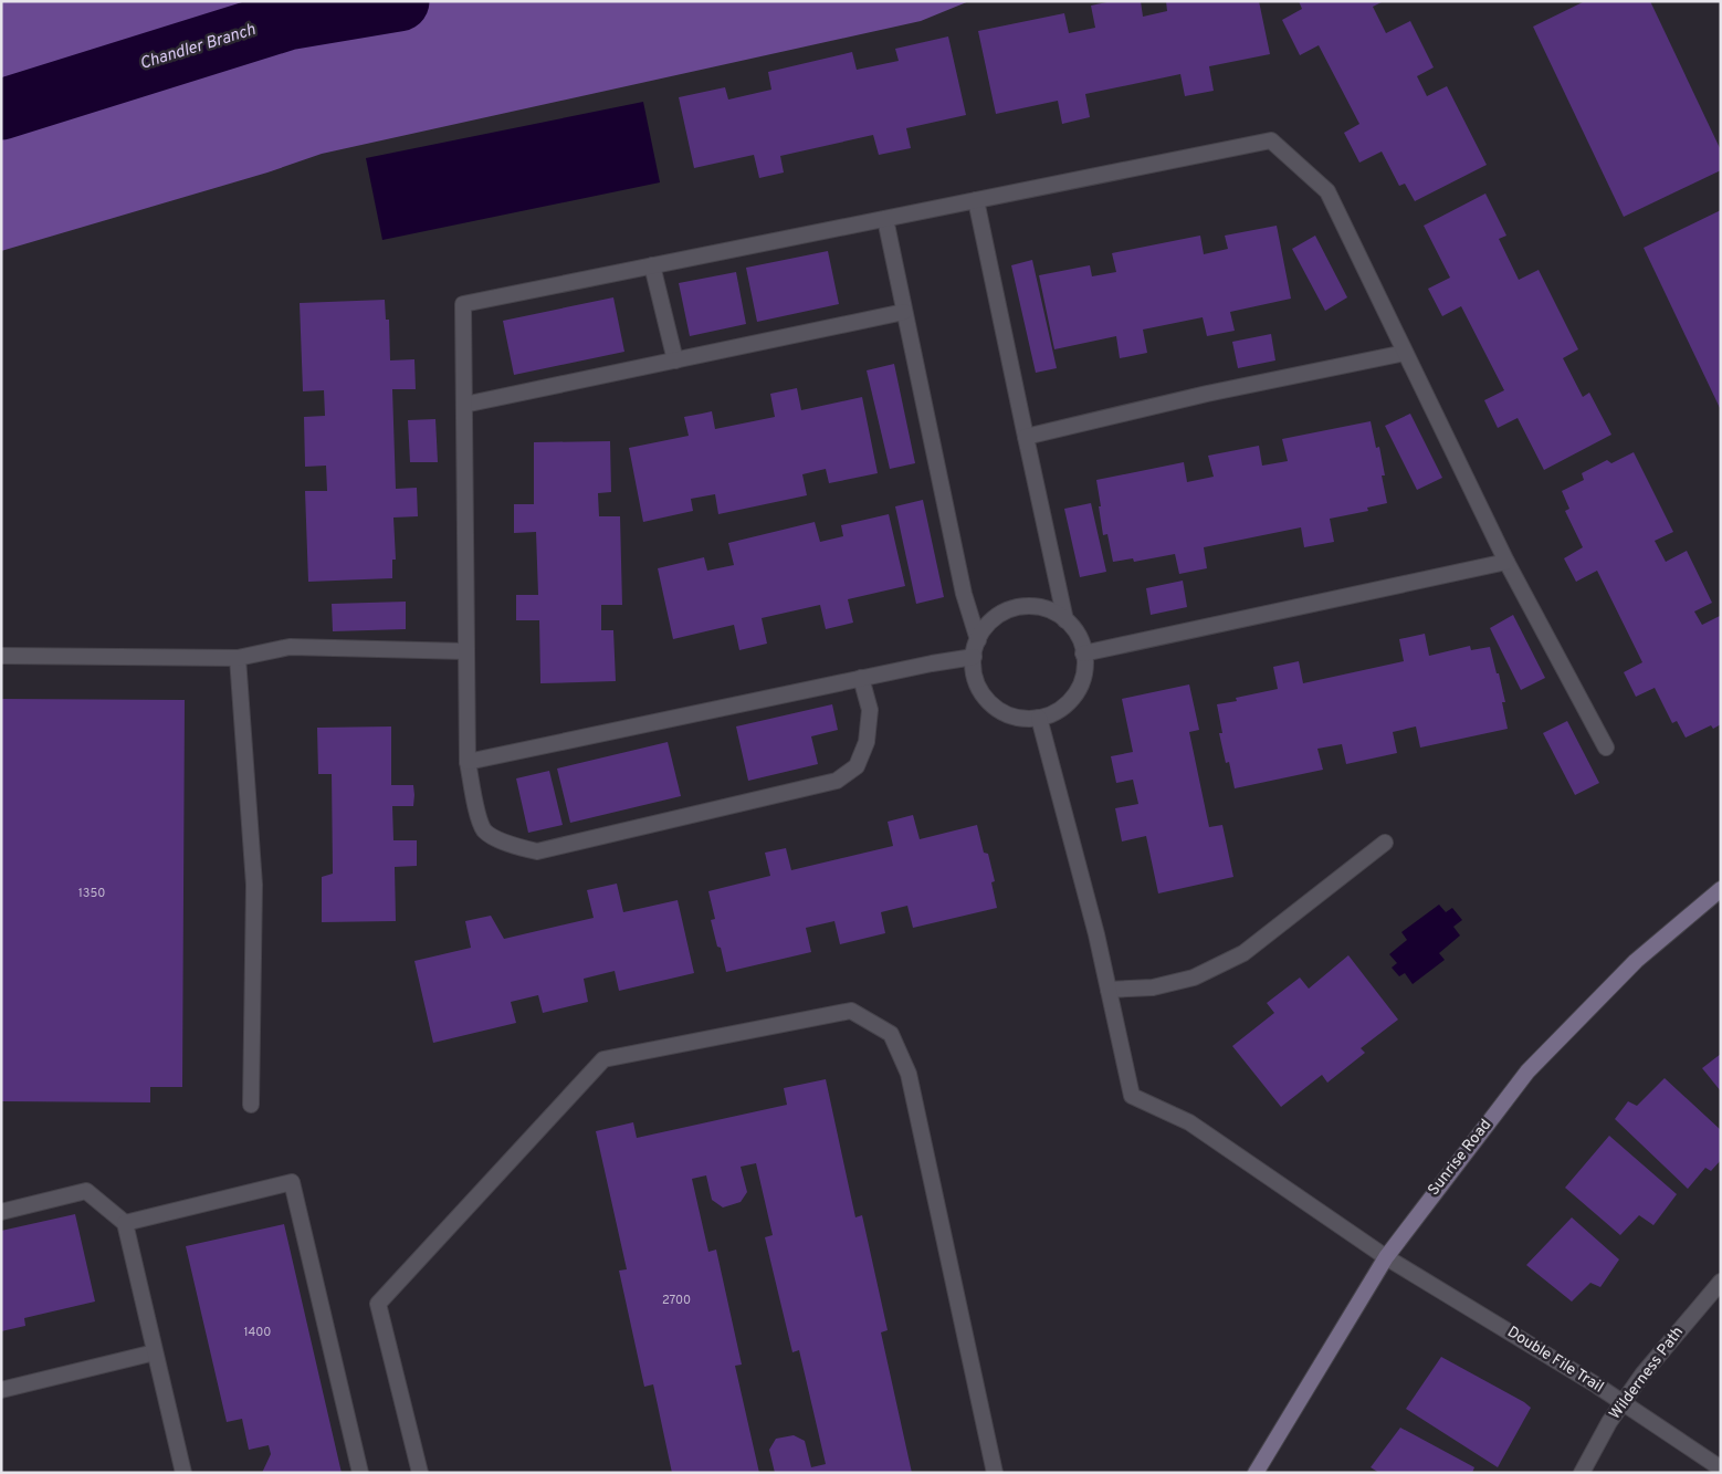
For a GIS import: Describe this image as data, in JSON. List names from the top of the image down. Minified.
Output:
{"streets":{"main road":["Sunrise Road"],"street":["Double File Trail","Wilderness Path"]},"crossings":[["Sunrise Road","Double File Trail"],["Double File Trail","Wilderness Path"]],"water":["Chandler Branch"],"house_numbers":["1350","2700","1400"]}
